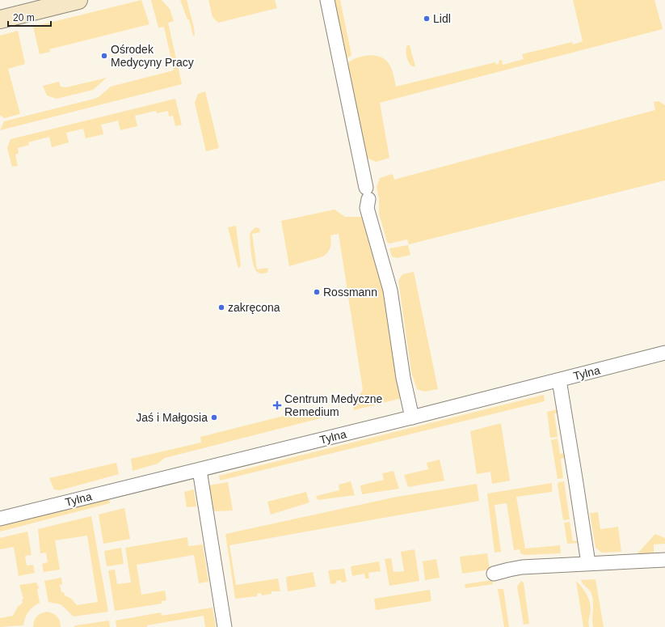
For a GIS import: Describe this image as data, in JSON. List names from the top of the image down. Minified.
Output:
{"streets":{"street":["Tylna"]},"places":{"other":["Lidl","Ośrodek Medycyny Pracy","Rossmann","zakręcona","Jaś i Małgosia"],"health":["Centrum Medyczne Remedium"]},"scale_bar":"20 m"}
